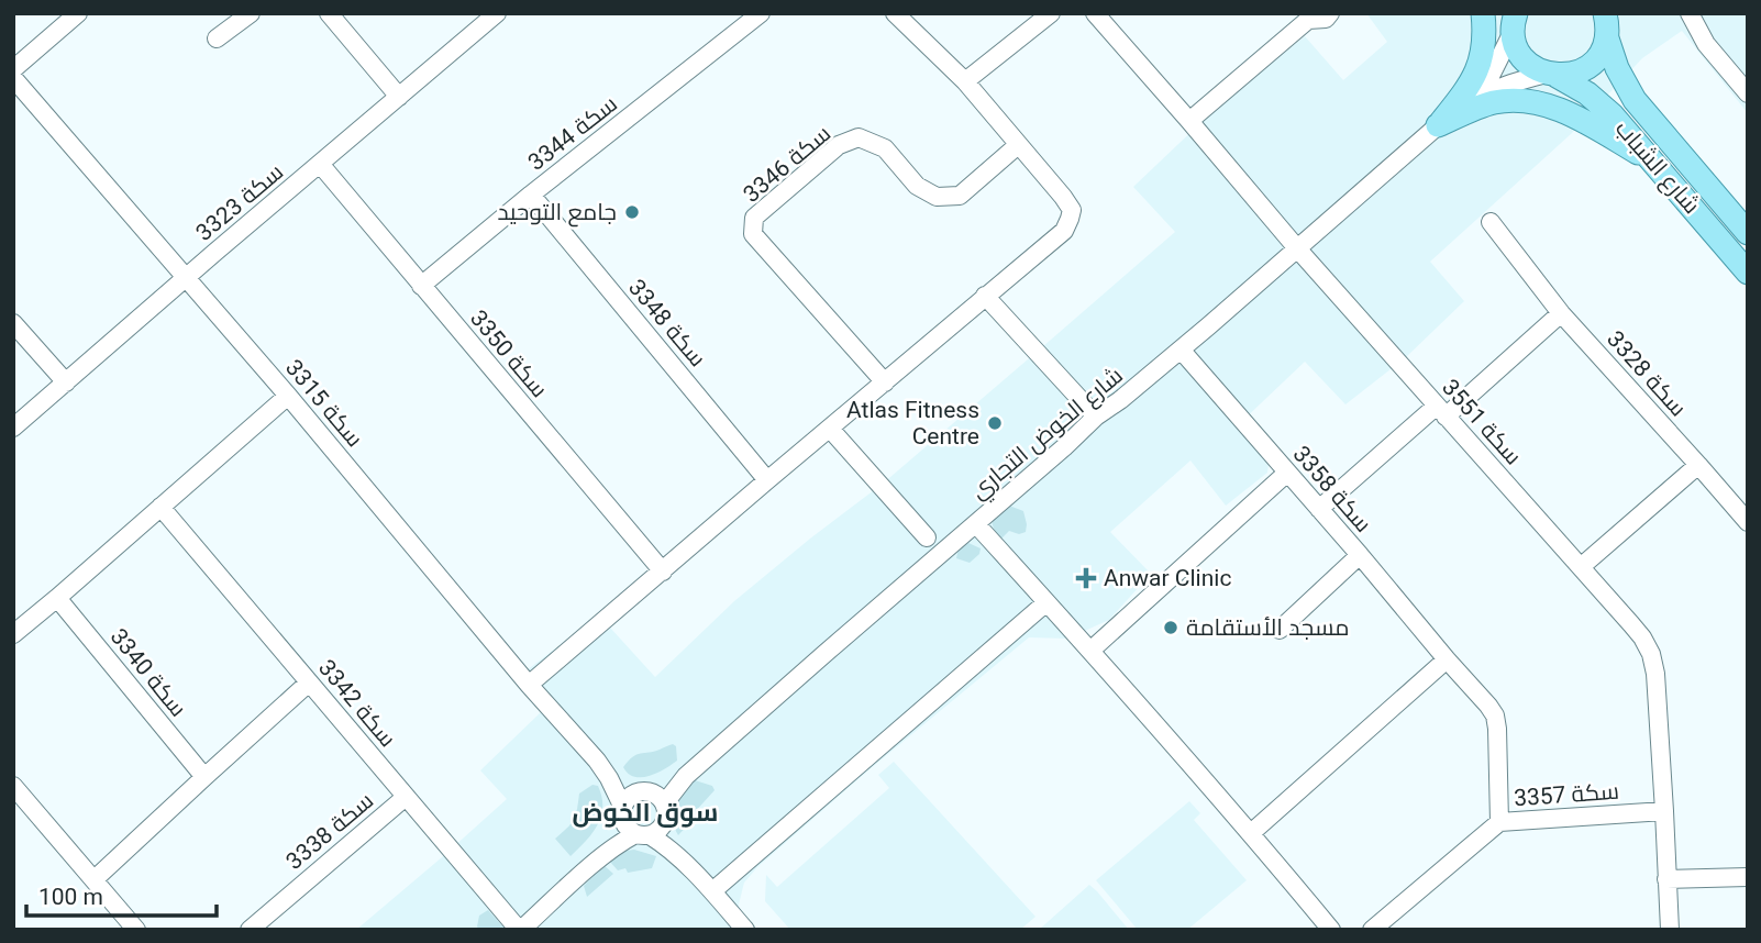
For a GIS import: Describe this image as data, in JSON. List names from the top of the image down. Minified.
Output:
{"streets":{"main road":["شارع الشباب"],"street":["سكة 3344","سكة 3346","سكة 3323","سكة 3348","سكة 3350","سكة 3328","سكة 3315","سكة 3551","شارع الخوض التجاري","سكة 3358","سكة 3340","سكة 3342","سكة 3357","سكة 3338"]},"crossings":[["سكة 3344","سكة 3348"],["سكة 3344","سكة 3350"],["شارع الشباب","شارع الخوض التجاري"],["سكة 3323","سكة 3350"],["سكة 3323","سكة 3315"],["سكة 3315","شارع الخوض التجاري"],["سكة 3551","شارع الخوض التجاري"],["سكة 3551","سكة 3357"],["شارع الخوض التجاري","سكة 3358"],["سكة 3358","سكة 3357"],["سكة 3342","سكة 3338"]],"districts":["سوق الخوض"],"places":{"other":["جامع التوحيد","Atlas Fitness Centre","مسجد الأستقامة"],"health":["Anwar Clinic"]},"scale_bar":"100 m"}
